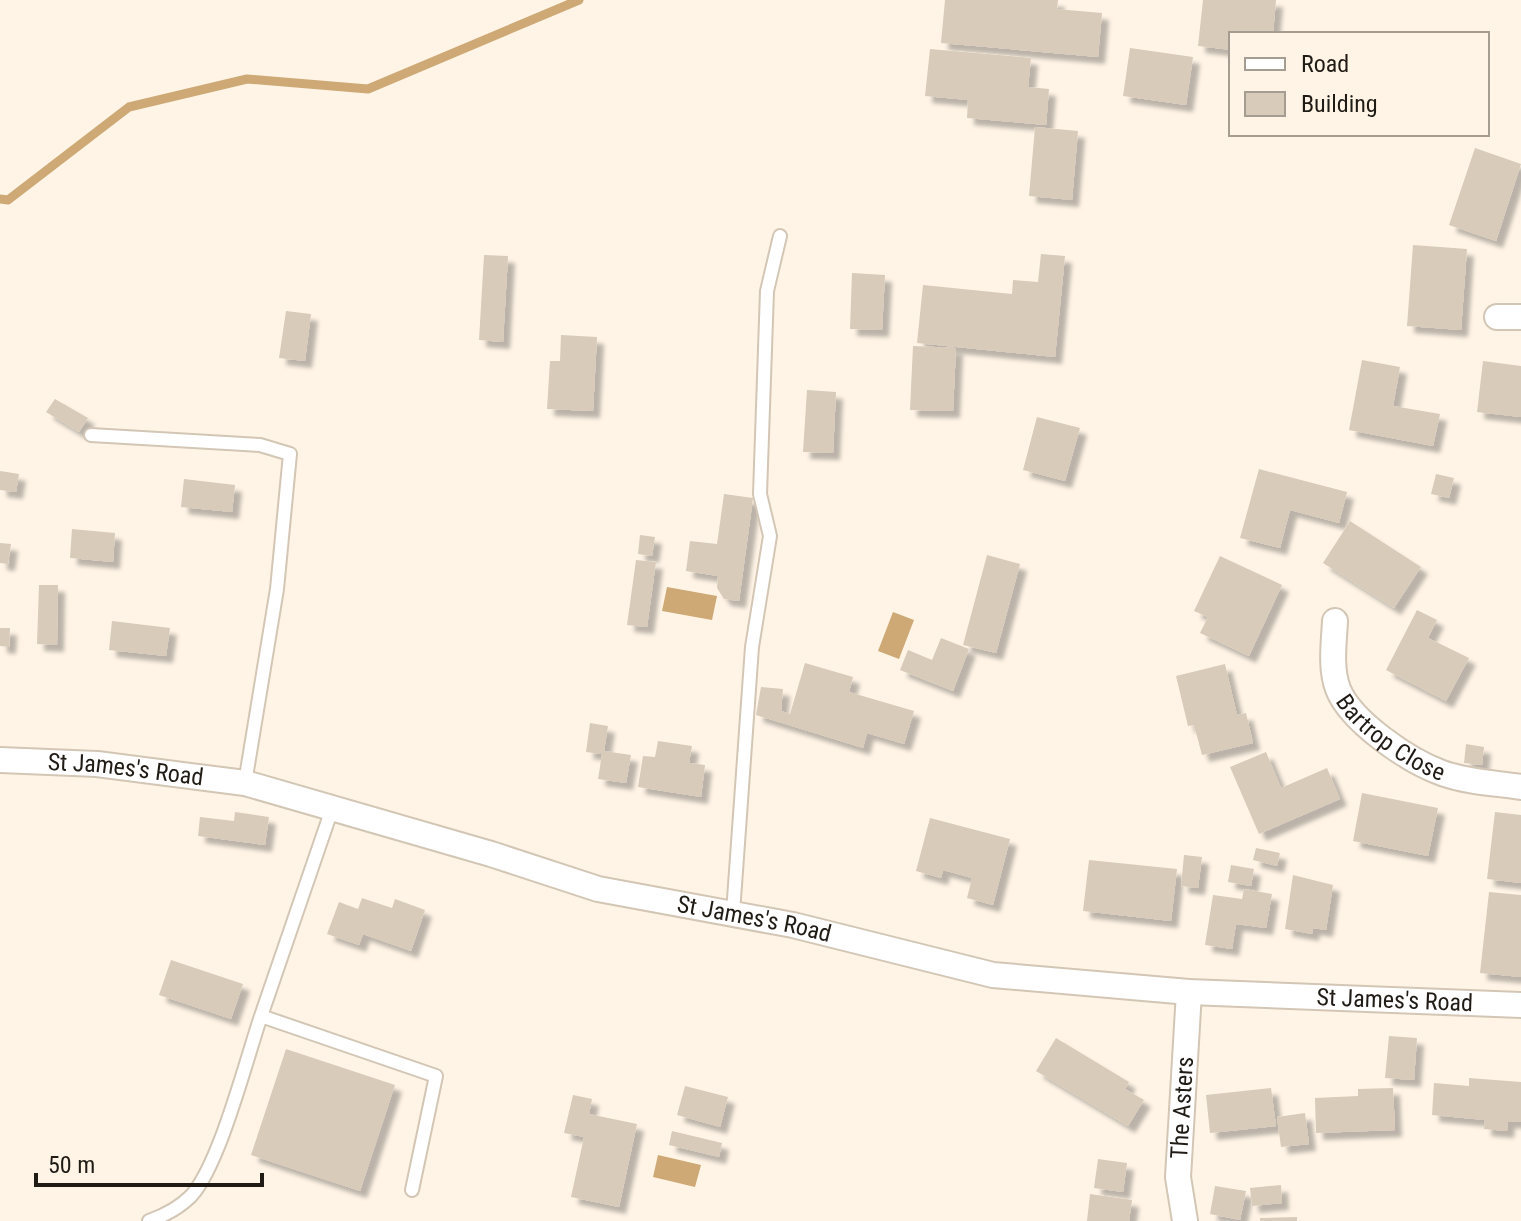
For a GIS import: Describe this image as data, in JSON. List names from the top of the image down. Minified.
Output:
{"streets":{"street":["Bartrop Close","St James's Road","The Asters"]},"crossings":[["St James's Road","The Asters"]],"legend":["Road","Building"],"scale_bar":"50 m"}
